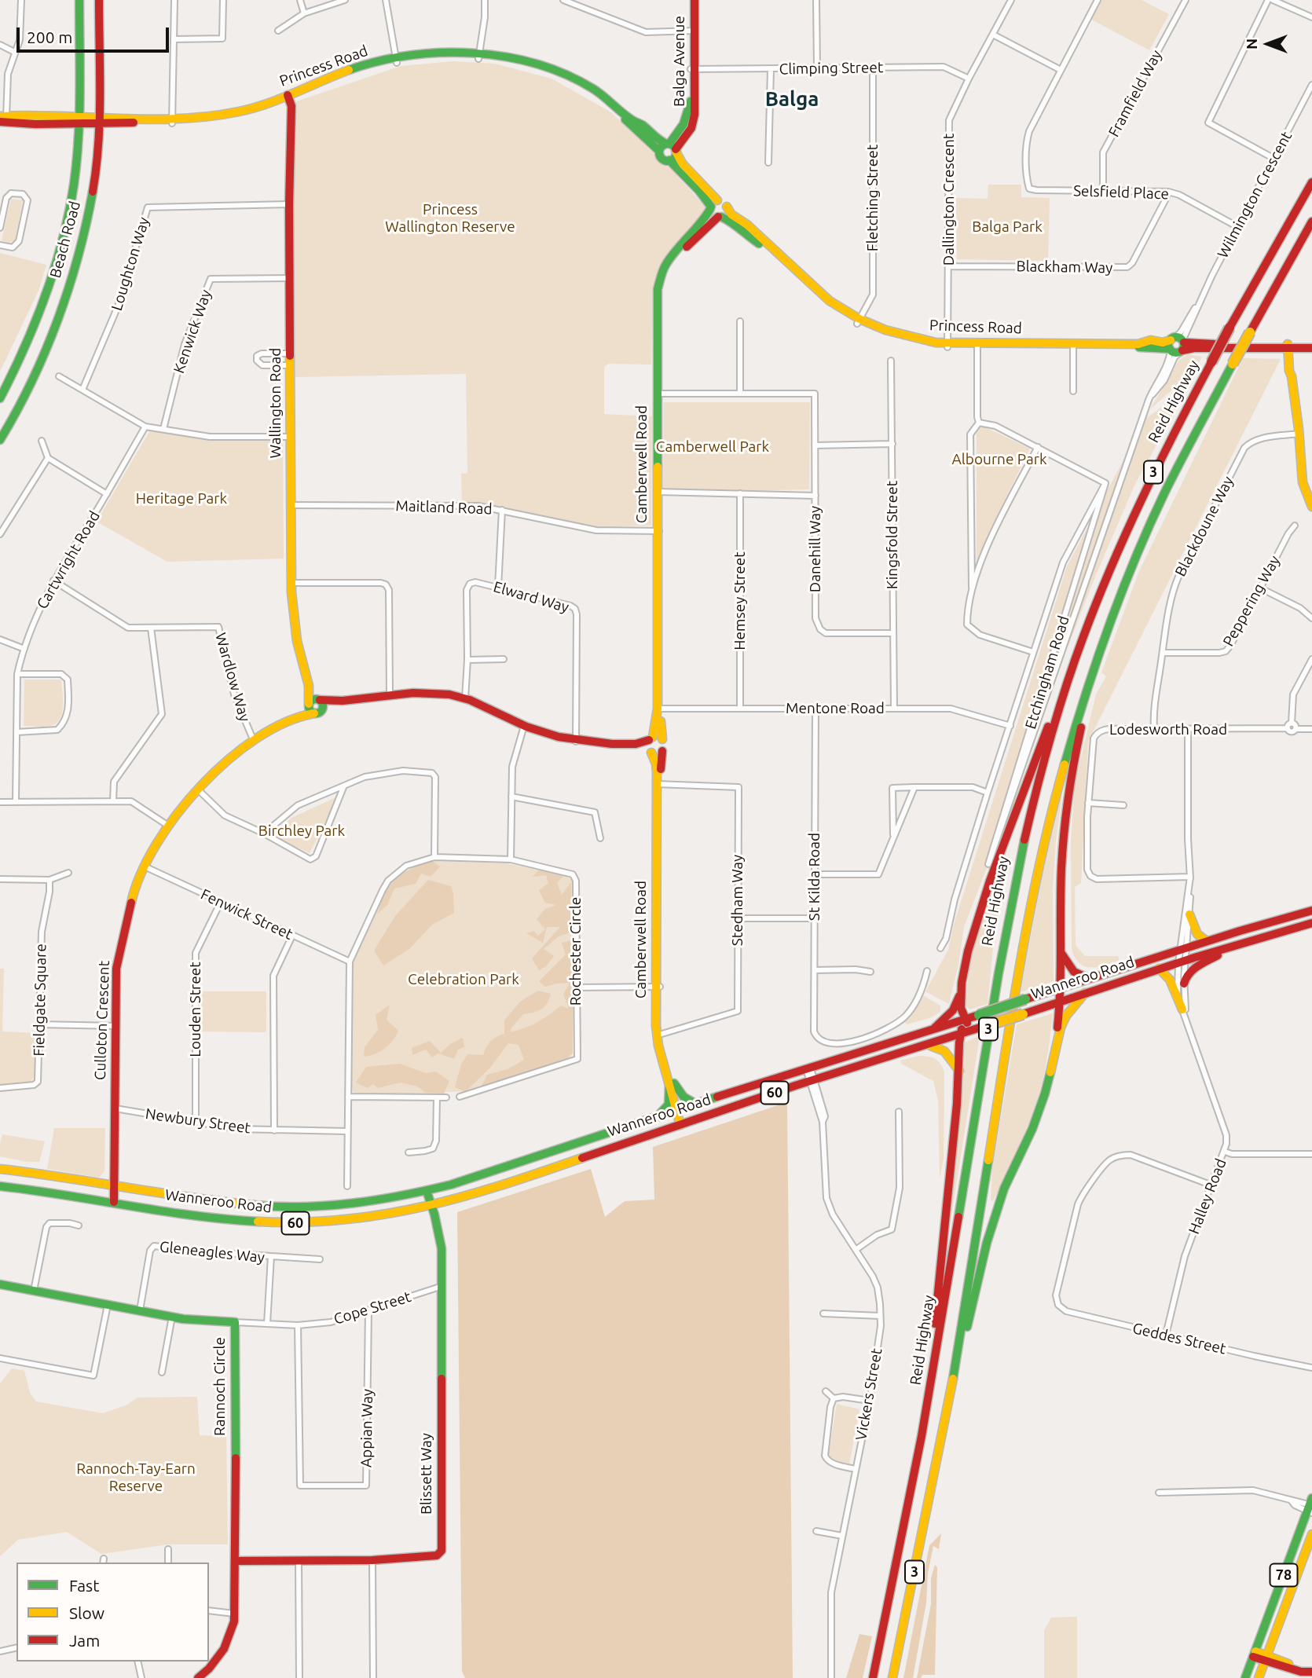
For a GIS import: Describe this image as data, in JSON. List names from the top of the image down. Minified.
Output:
{"streets":{"main road":["Balga Avenue","Princess Road","Beach Road","Reid Highway","Wallington Road","Camberwell Road","3","Wanneroo Road","Culloton Crescent","60","Rannoch Circle","Blissett Way","78"],"street":["Climping Street","Framfield Way","Selsfield Place","Wilmington Crescent","Fletching Street","Dallington Crescent","Loughton Way","Blackham Way","Kenwick Way","Maitland Road","Blackdoune Way","Kingsfold Street","Danehill Way","Cartwright Road","Elward Way","Hemsey Street","Peppering Way","Etchingham Road","Wardlow Way","Mentone Road","Lodesworth Road","St Kilda Road","Stedham Way","Fenwick Street","Rochester Circle","Fieldgate Square","Louden Street","Newbury Street","Halley Road","Gleneagles Way","Cope Street","Geddes Street","Vickers Street","Appian Way"]},"crossings":[["Balga Avenue","Princess Road"],["Balga Avenue","Climping Street"],["Princess Road","Wilmington Crescent"],["Princess Road","Fletching Street"],["Princess Road","Dallington Crescent"],["Princess Road","Beach Road"],["Princess Road","Wallington Road"],["Princess Road","Camberwell Road"],["Princess Road","Etchingham Road"],["Climping Street","Fletching Street"],["Climping Street","Dallington Crescent"],["Framfield Way","Selsfield Place"],["Selsfield Place","Wilmington Crescent"],["Selsfield Place","Blackham Way"],["Wilmington Crescent","Etchingham Road"],["Dallington Crescent","Blackham Way"],["Loughton Way","Wallington Road"],["Kenwick Way","Wallington Road"],["Wallington Road","Maitland Road"],["Wallington Road","Culloton Crescent"],["Camberwell Road","Maitland Road"],["Camberwell Road","Mentone Road"],["Camberwell Road","Stedham Way"],["Camberwell Road","Wanneroo Road"],["Blackdoune Way","Peppering Way"],["Blackdoune Way","Lodesworth Road"],["Kingsfold Street","Danehill Way"],["Kingsfold Street","Mentone Road"],["Cartwright Road","Wardlow Way"],["Hemsey Street","Mentone Road"],["Etchingham Road","Mentone Road"],["Wardlow Way","Culloton Crescent"],["Mentone Road","St Kilda Road"],["Fenwick Street","Rochester Circle"],["Fenwick Street","Louden Street"],["Fenwick Street","Culloton Crescent"],["Rochester Circle","Newbury Street"],["Wanneroo Road","Culloton Crescent"],["Wanneroo Road","Halley Road"],["Wanneroo Road","Vickers Street"],["Wanneroo Road","Blissett Way"],["Louden Street","Newbury Street"],["Culloton Crescent","Newbury Street"],["Halley Road","Geddes Street"],["Gleneagles Way","Cope Street"],["Gleneagles Way","Rannoch Circle"],["Cope Street","Rannoch Circle"],["Cope Street","Appian Way"],["Cope Street","Blissett Way"],["Rannoch Circle","Blissett Way"]],"districts":["Balga"],"parks":["Princess Wallington Reserve","Balga Park","Camberwell Park","Albourne Park","Heritage Park","Birchley Park","Celebration Park","Rannoch-Tay-Earn Reserve"],"legend":["Fast","Slow","Jam"],"scale_bar":"200 m","north":"left"}
